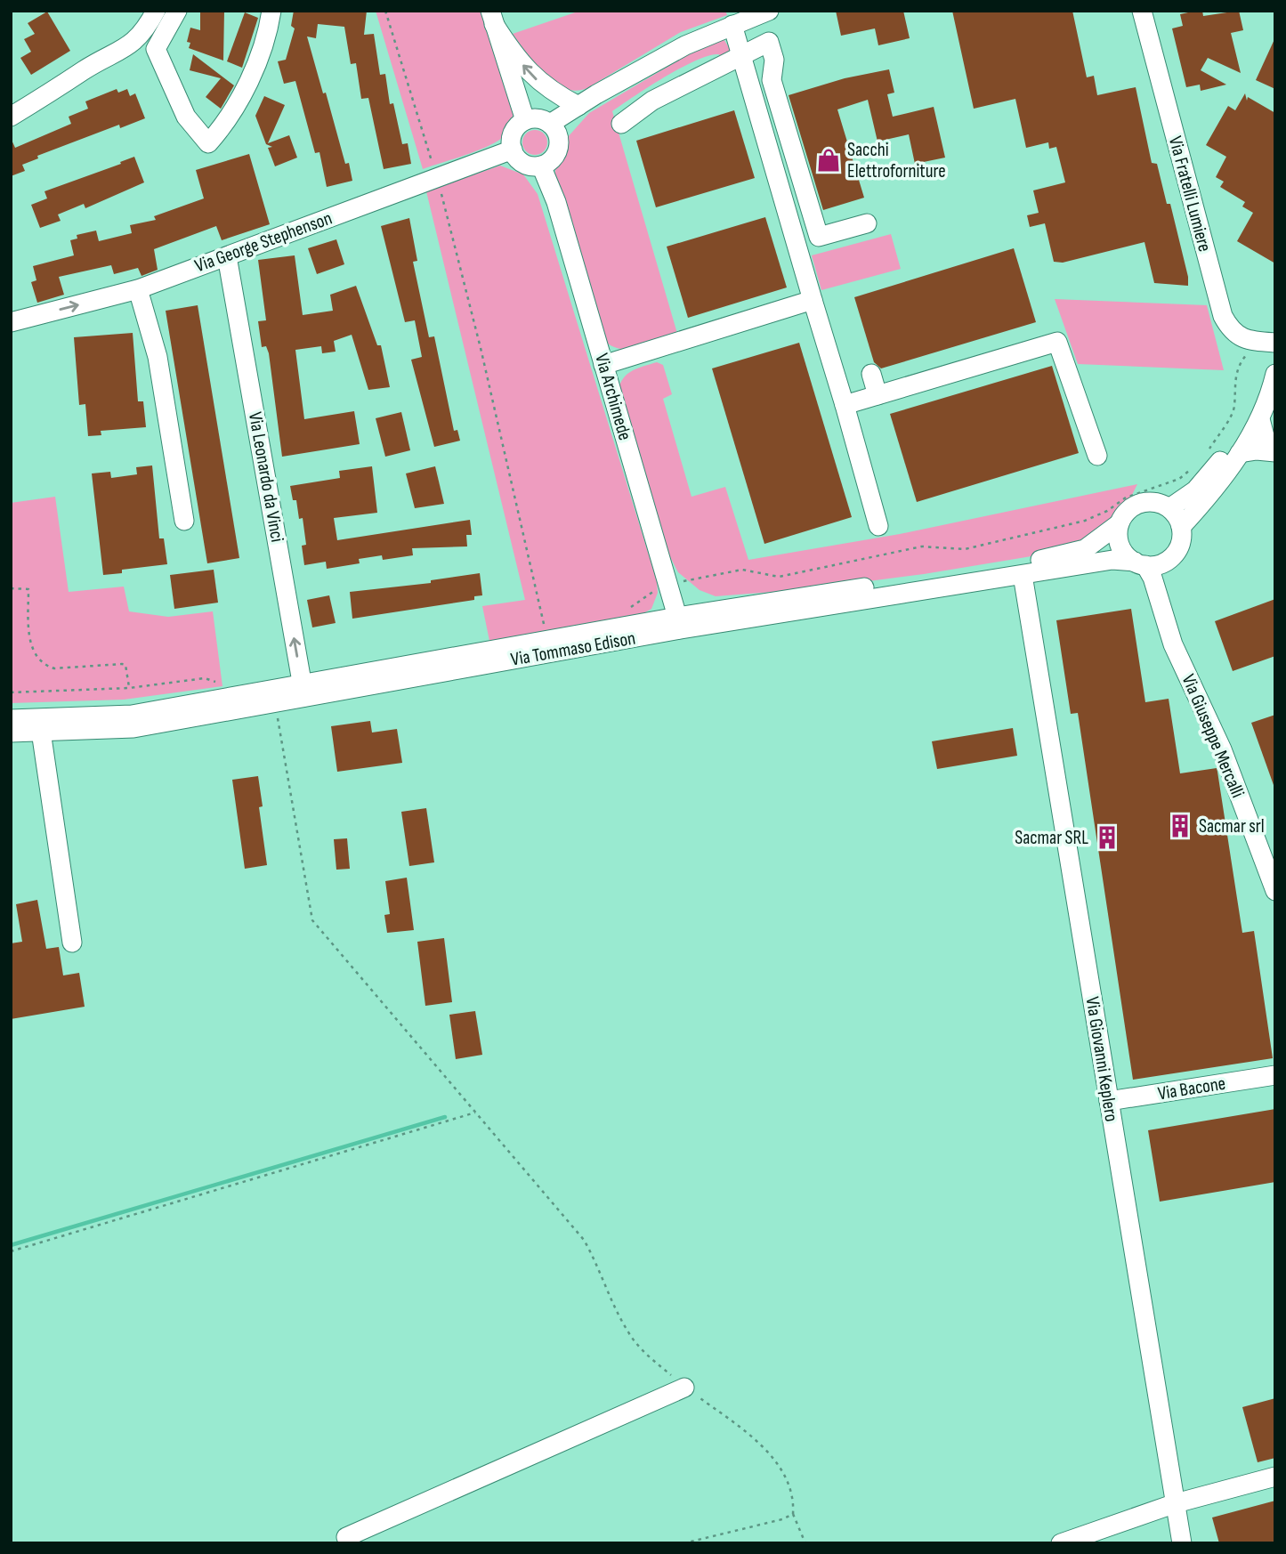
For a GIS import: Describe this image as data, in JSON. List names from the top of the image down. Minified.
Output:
{"streets":{"street":["Via Fratelli Lumiere","Via George Stephenson","Via Archimede","Via Leonardo da Vinci","Via Tommaso Edison","Via Giuseppe Mercalli","Via Giovanni Keplero","Via Bacone"]},"crossings":[["Via George Stephenson","Via Archimede"],["Via George Stephenson","Via Leonardo da Vinci"],["Via Archimede","Via Tommaso Edison"],["Via Leonardo da Vinci","Via Tommaso Edison"],["Via Tommaso Edison","Via Giuseppe Mercalli"],["Via Tommaso Edison","Via Giovanni Keplero"],["Via Giovanni Keplero","Via Bacone"]],"places":{"shop":["Sacchi Elettroforniture"],"building":["Sacmar srl","Sacmar SRL"]}}
